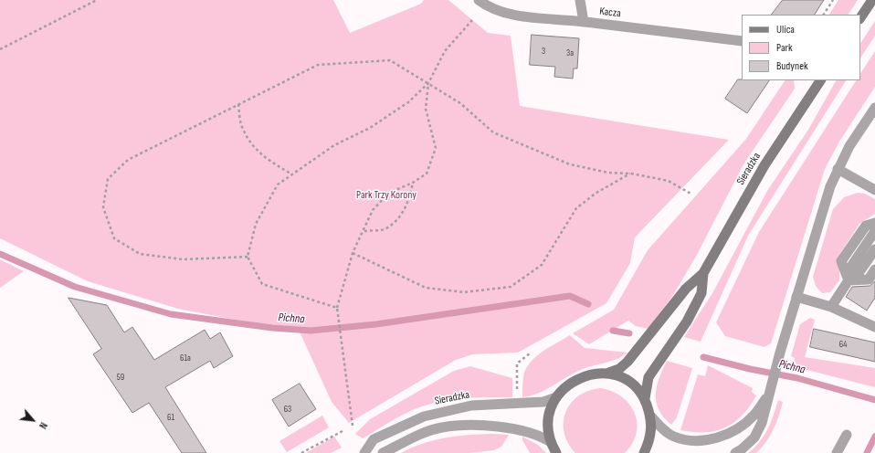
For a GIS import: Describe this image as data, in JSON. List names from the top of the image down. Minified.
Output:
{"streets":{"main road":["Sieradzka"],"street":["Kacza"]},"water":["Pichna"],"parks":["Park Trzy Korony"],"house_numbers":["3","3a","64","61a","59","63","61"],"legend":["Ulica","Park","Budynek"],"north":"bottom right"}
